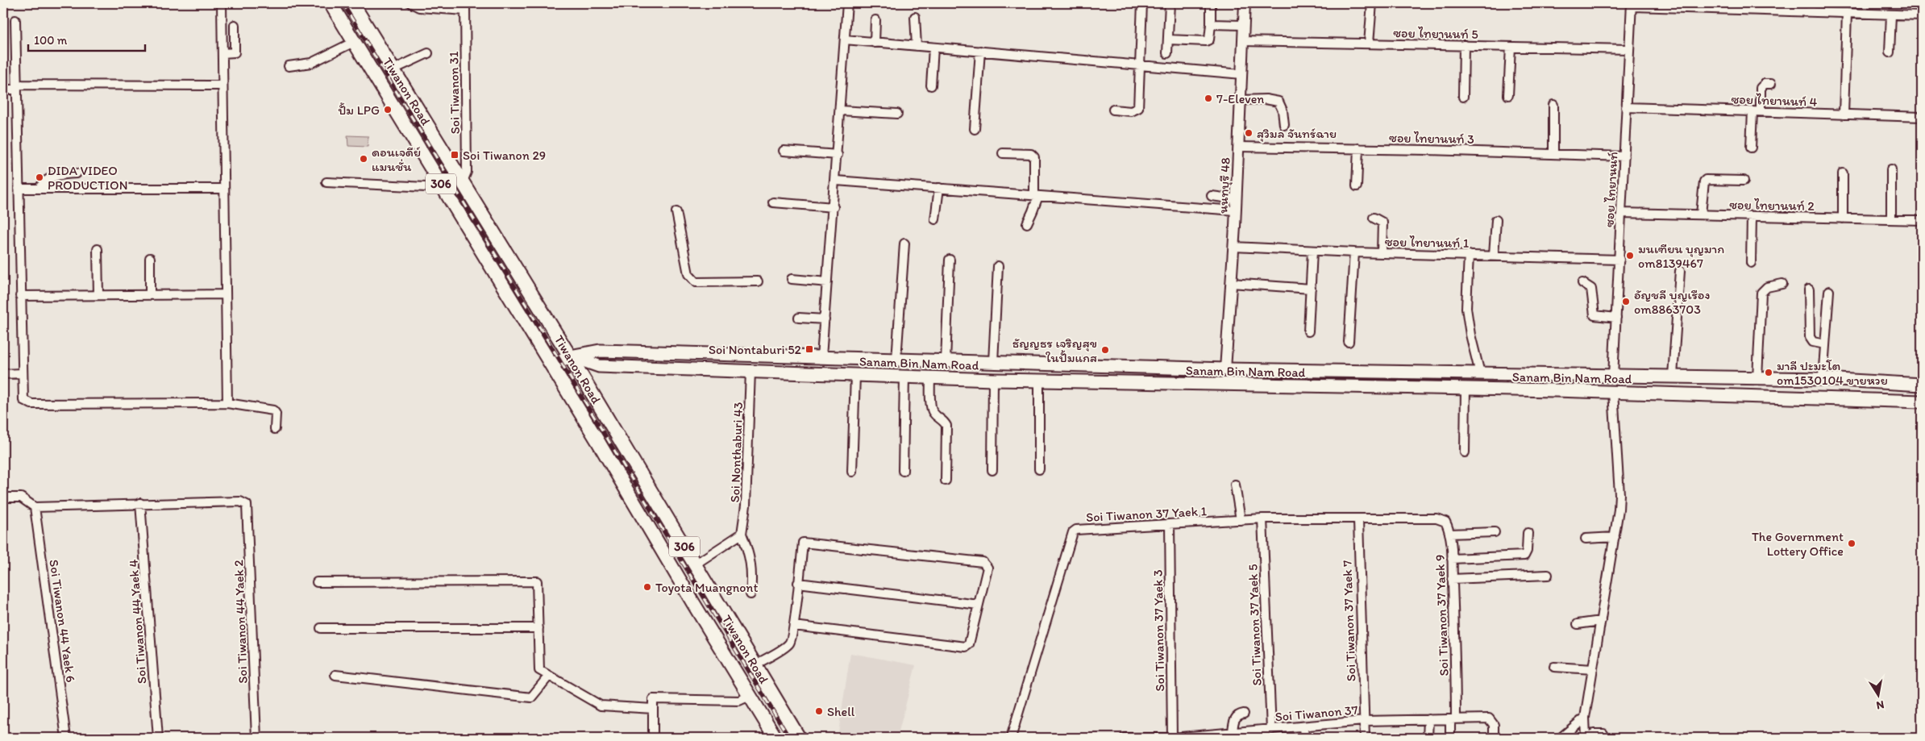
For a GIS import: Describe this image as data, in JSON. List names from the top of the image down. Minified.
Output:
{"streets":{"main road":["Tiwanon Road","306","Sanam Bin Nam Road"],"street":["ซอย ไทยานนท์ 5","Soi Tiwanon 31","ซอย ไทยานนท์ 4","ซอย ไทยานนท์ 3","นนทบุรี 48","ซอย ไทยานนท์","ซอย ไทยานนท์ 2","ซอย ไทยานนท์ 1","Soi Nonthaburi 43","Soi Tiwanon 37 Yaek 1","Soi Tiwanon 37 Yaek 9","Soi Tiwanon 44 Yaek 6","Soi Tiwanon 37 Yaek 7","Soi Tiwanon 44 Yaek 4","Soi Tiwanon 44 Yaek 2","Soi Tiwanon 37 Yaek 5","Soi Tiwanon 37 Yaek 3","Soi Tiwanon 37"]},"crossings":[["ซอย ไทยานนท์ 5","นนทบุรี 48"],["ซอย ไทยานนท์ 5","ซอย ไทยานนท์"],["Tiwanon Road","Soi Tiwanon 31"],["Tiwanon Road","Sanam Bin Nam Road"],["ซอย ไทยานนท์ 4","ซอย ไทยานนท์"],["ซอย ไทยานนท์ 3","นนทบุรี 48"],["ซอย ไทยานนท์ 3","ซอย ไทยานนท์"],["นนทบุรี 48","ซอย ไทยานนท์ 1"],["นนทบุรี 48","Sanam Bin Nam Road"],["ซอย ไทยานนท์","ซอย ไทยานนท์ 2"],["ซอย ไทยานนท์","ซอย ไทยานนท์ 1"],["ซอย ไทยานนท์","Sanam Bin Nam Road"],["Sanam Bin Nam Road","Soi Nonthaburi 43"],["Soi Tiwanon 37 Yaek 1","Soi Tiwanon 37 Yaek 9"],["Soi Tiwanon 37 Yaek 1","Soi Tiwanon 37 Yaek 7"],["Soi Tiwanon 37 Yaek 1","Soi Tiwanon 37 Yaek 5"],["Soi Tiwanon 37 Yaek 1","Soi Tiwanon 37 Yaek 3"],["Soi Tiwanon 37 Yaek 9","Soi Tiwanon 37"],["Soi Tiwanon 37 Yaek 7","Soi Tiwanon 37"],["Soi Tiwanon 44 Yaek 4","Soi Tiwanon 44 Yaek 2"],["Soi Tiwanon 37 Yaek 5","Soi Tiwanon 37"],["Soi Tiwanon 37 Yaek 3","Soi Tiwanon 37"]],"places":{"other":["7-Eleven","ปั้ม LPG","สุวิมล จันทร์ฉาย","ดอนเจดีย์ แมนชั่น","DIDA VIDEO PRODUCTION","มนเฑียน บุญมาก om8139467","อัญชลี บุญเรือง om8863703","ธัญญธร เจริญสุข ในปั้มแกส","มาลี ปะมะโต om1530104 ขายหวย","The Government Lottery Office","Toyota Muangnont","Shell"],"transit":["Soi Tiwanon 29","Soi Nontaburi 52"]},"scale_bar":"100 m","north":"bottom"}
